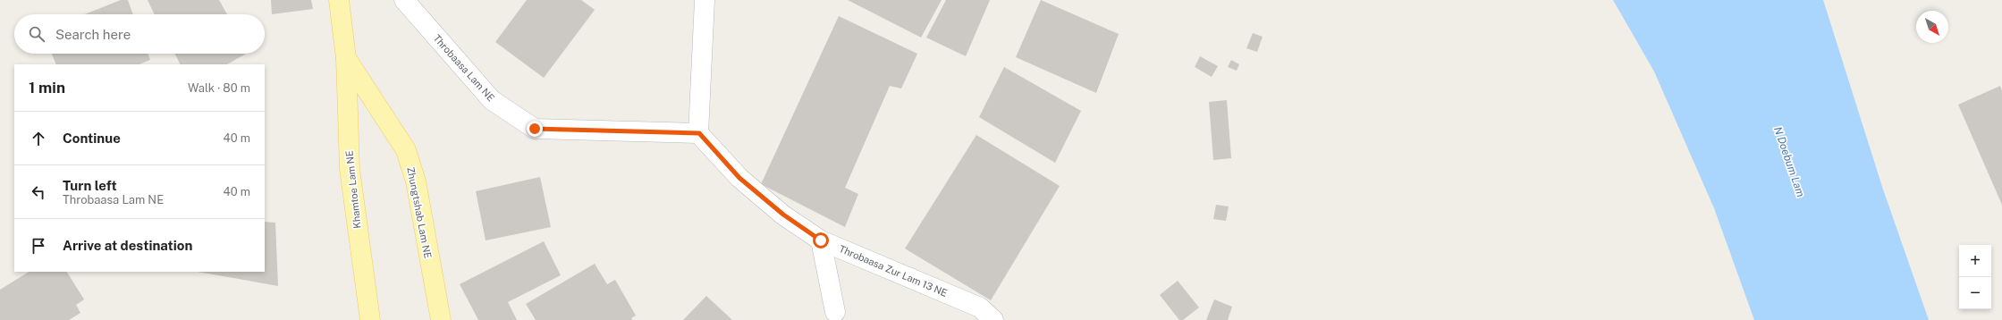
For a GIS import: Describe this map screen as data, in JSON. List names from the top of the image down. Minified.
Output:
{"streets":{"main road":["Khamtoe Lam NE","Zhungtshab Lam NE"],"street":["Throbaasa Lam NE","Throbaasa Zur Lam 13 NE"]},"crossings":[["Throbaasa Lam NE","Throbaasa Zur Lam 13 NE"],["Khamtoe Lam NE","Zhungtshab Lam NE"]],"water":["N Doebum Lam"],"north":"bottom right","page":{"search":"Search here","heading":["1 min","Walk · 80 m"],"list":[["Continue","40 m"],["Turn left","Throbaasa Lam NE","40 m"],"Arrive at destination"],"map_buttons":["+","−"]}}
